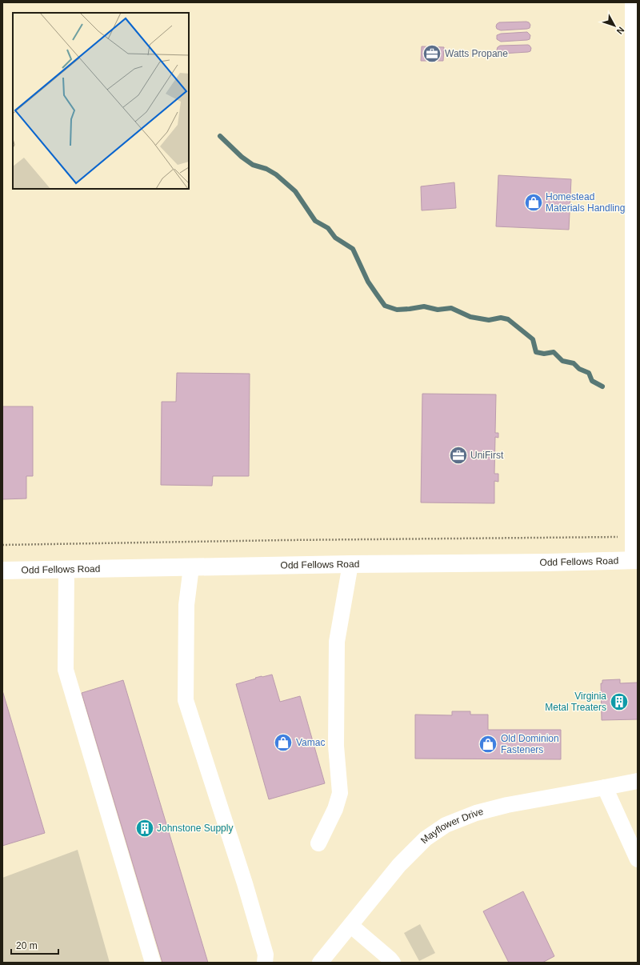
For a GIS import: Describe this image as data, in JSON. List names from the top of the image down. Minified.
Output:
{"streets":{"main road":["Odd Fellows Road"],"street":["Mayflower Drive"]},"places":{"office":["Watts Propane","UniFirst"],"shop":["Homestead Materials Handling","Vamac","Old Dominion Fasteners"],"building":["Virginia Metal Treaters","Johnstone Supply"]},"scale_bar":"20 m","north":"bottom right"}
